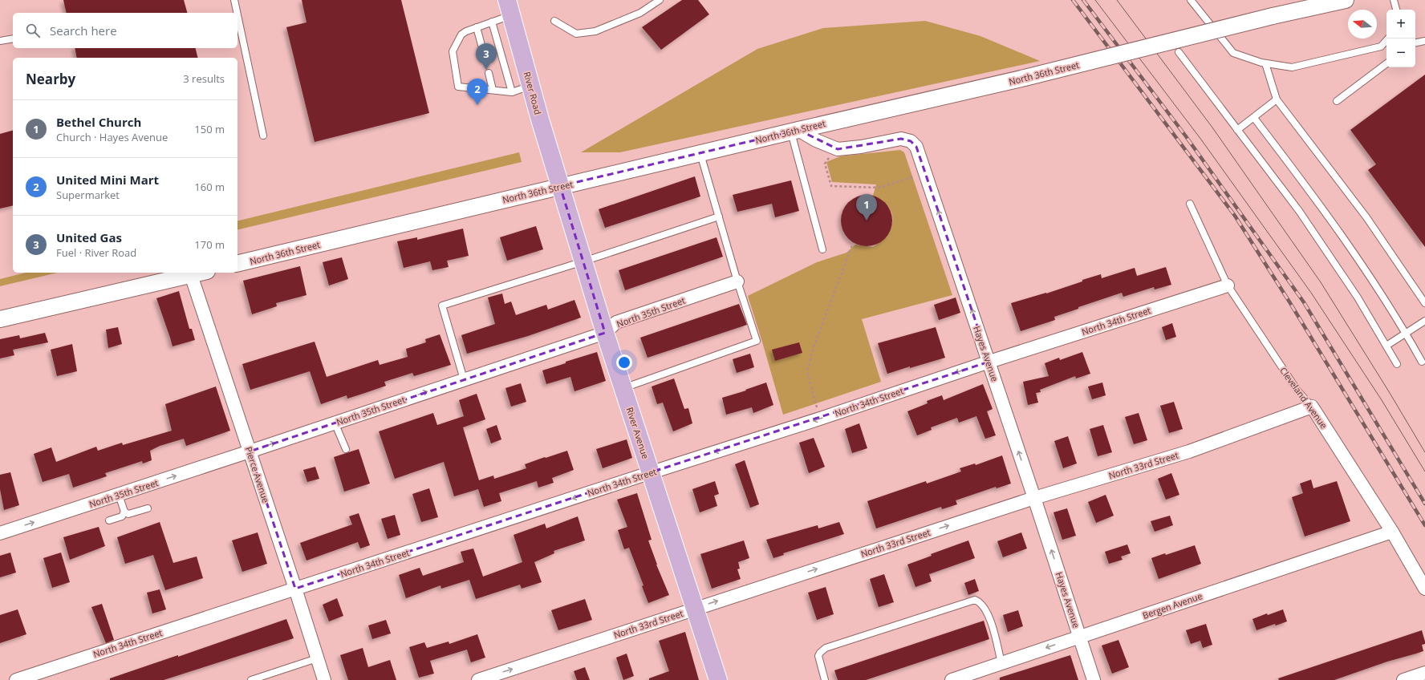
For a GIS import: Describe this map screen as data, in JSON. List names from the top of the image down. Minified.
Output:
{"streets":{"main road":["River Road","River Avenue"],"street":["North 36th Street","North 35th Street","North 34th Street","Hayes Avenue","Cleveland Avenue","North 33rd Street","Pierce Avenue","Bergen Avenue"]},"crossings":[["North 36th Street","River Road"],["North 36th Street","Hayes Avenue"],["North 36th Street","River Avenue"],["River Road","River Avenue"],["North 35th Street","River Avenue"],["North 35th Street","Pierce Avenue"],["North 34th Street","Hayes Avenue"],["North 34th Street","Cleveland Avenue"],["North 34th Street","River Avenue"],["North 34th Street","Pierce Avenue"],["Hayes Avenue","North 33rd Street"],["Hayes Avenue","Bergen Avenue"],["Cleveland Avenue","North 33rd Street"],["Cleveland Avenue","Bergen Avenue"],["River Avenue","North 33rd Street"]],"one_way":["North 35th Street","North 34th Street","Hayes Avenue","North 33rd Street"],"north":"left","page":{"map_buttons":["+","−"],"search":"Search here","pins":["3","2","1"],"heading":["Nearby","3 results"],"list":[{"mark":"1","name":"Bethel Church","note":"Church · Hayes Avenue","value":"150 m"},{"mark":"2","name":"United Mini Mart","note":"Supermarket","value":"160 m"},{"mark":"3","name":"United Gas","note":"Fuel · River Road","value":"170 m"}]}}
